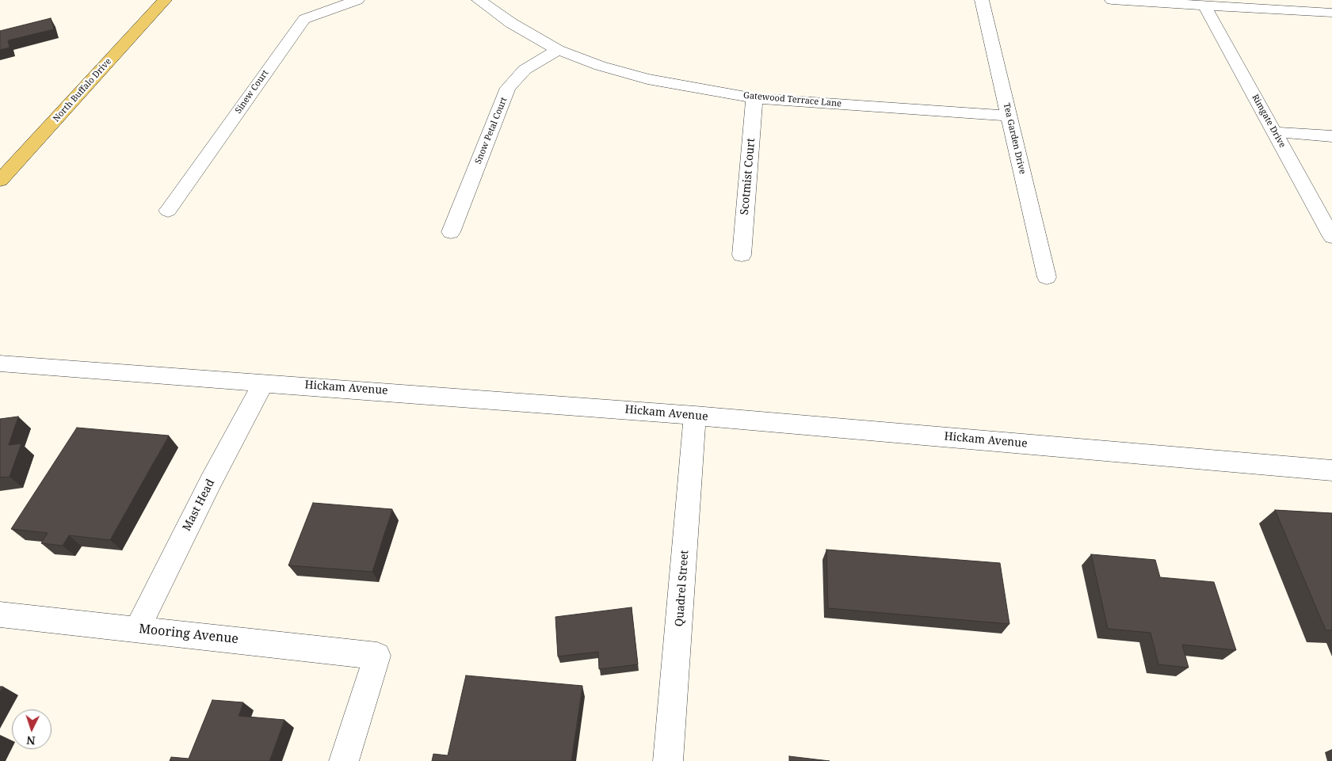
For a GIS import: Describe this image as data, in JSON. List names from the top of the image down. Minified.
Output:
{"streets":{"main road":["North Buffalo Drive"],"street":["Sinew Court","Gatewood Terrace Lane","Rimgate Drive","Snow Petal Court","Tea Garden Drive","Scotmist Court","Hickam Avenue","Mast Head","Quadrel Street","Mooring Avenue"]},"crossings":[["Gatewood Terrace Lane","Snow Petal Court"],["Gatewood Terrace Lane","Tea Garden Drive"],["Gatewood Terrace Lane","Scotmist Court"],["Hickam Avenue","Mast Head"],["Hickam Avenue","Quadrel Street"],["Mast Head","Mooring Avenue"]],"north":"bottom"}
